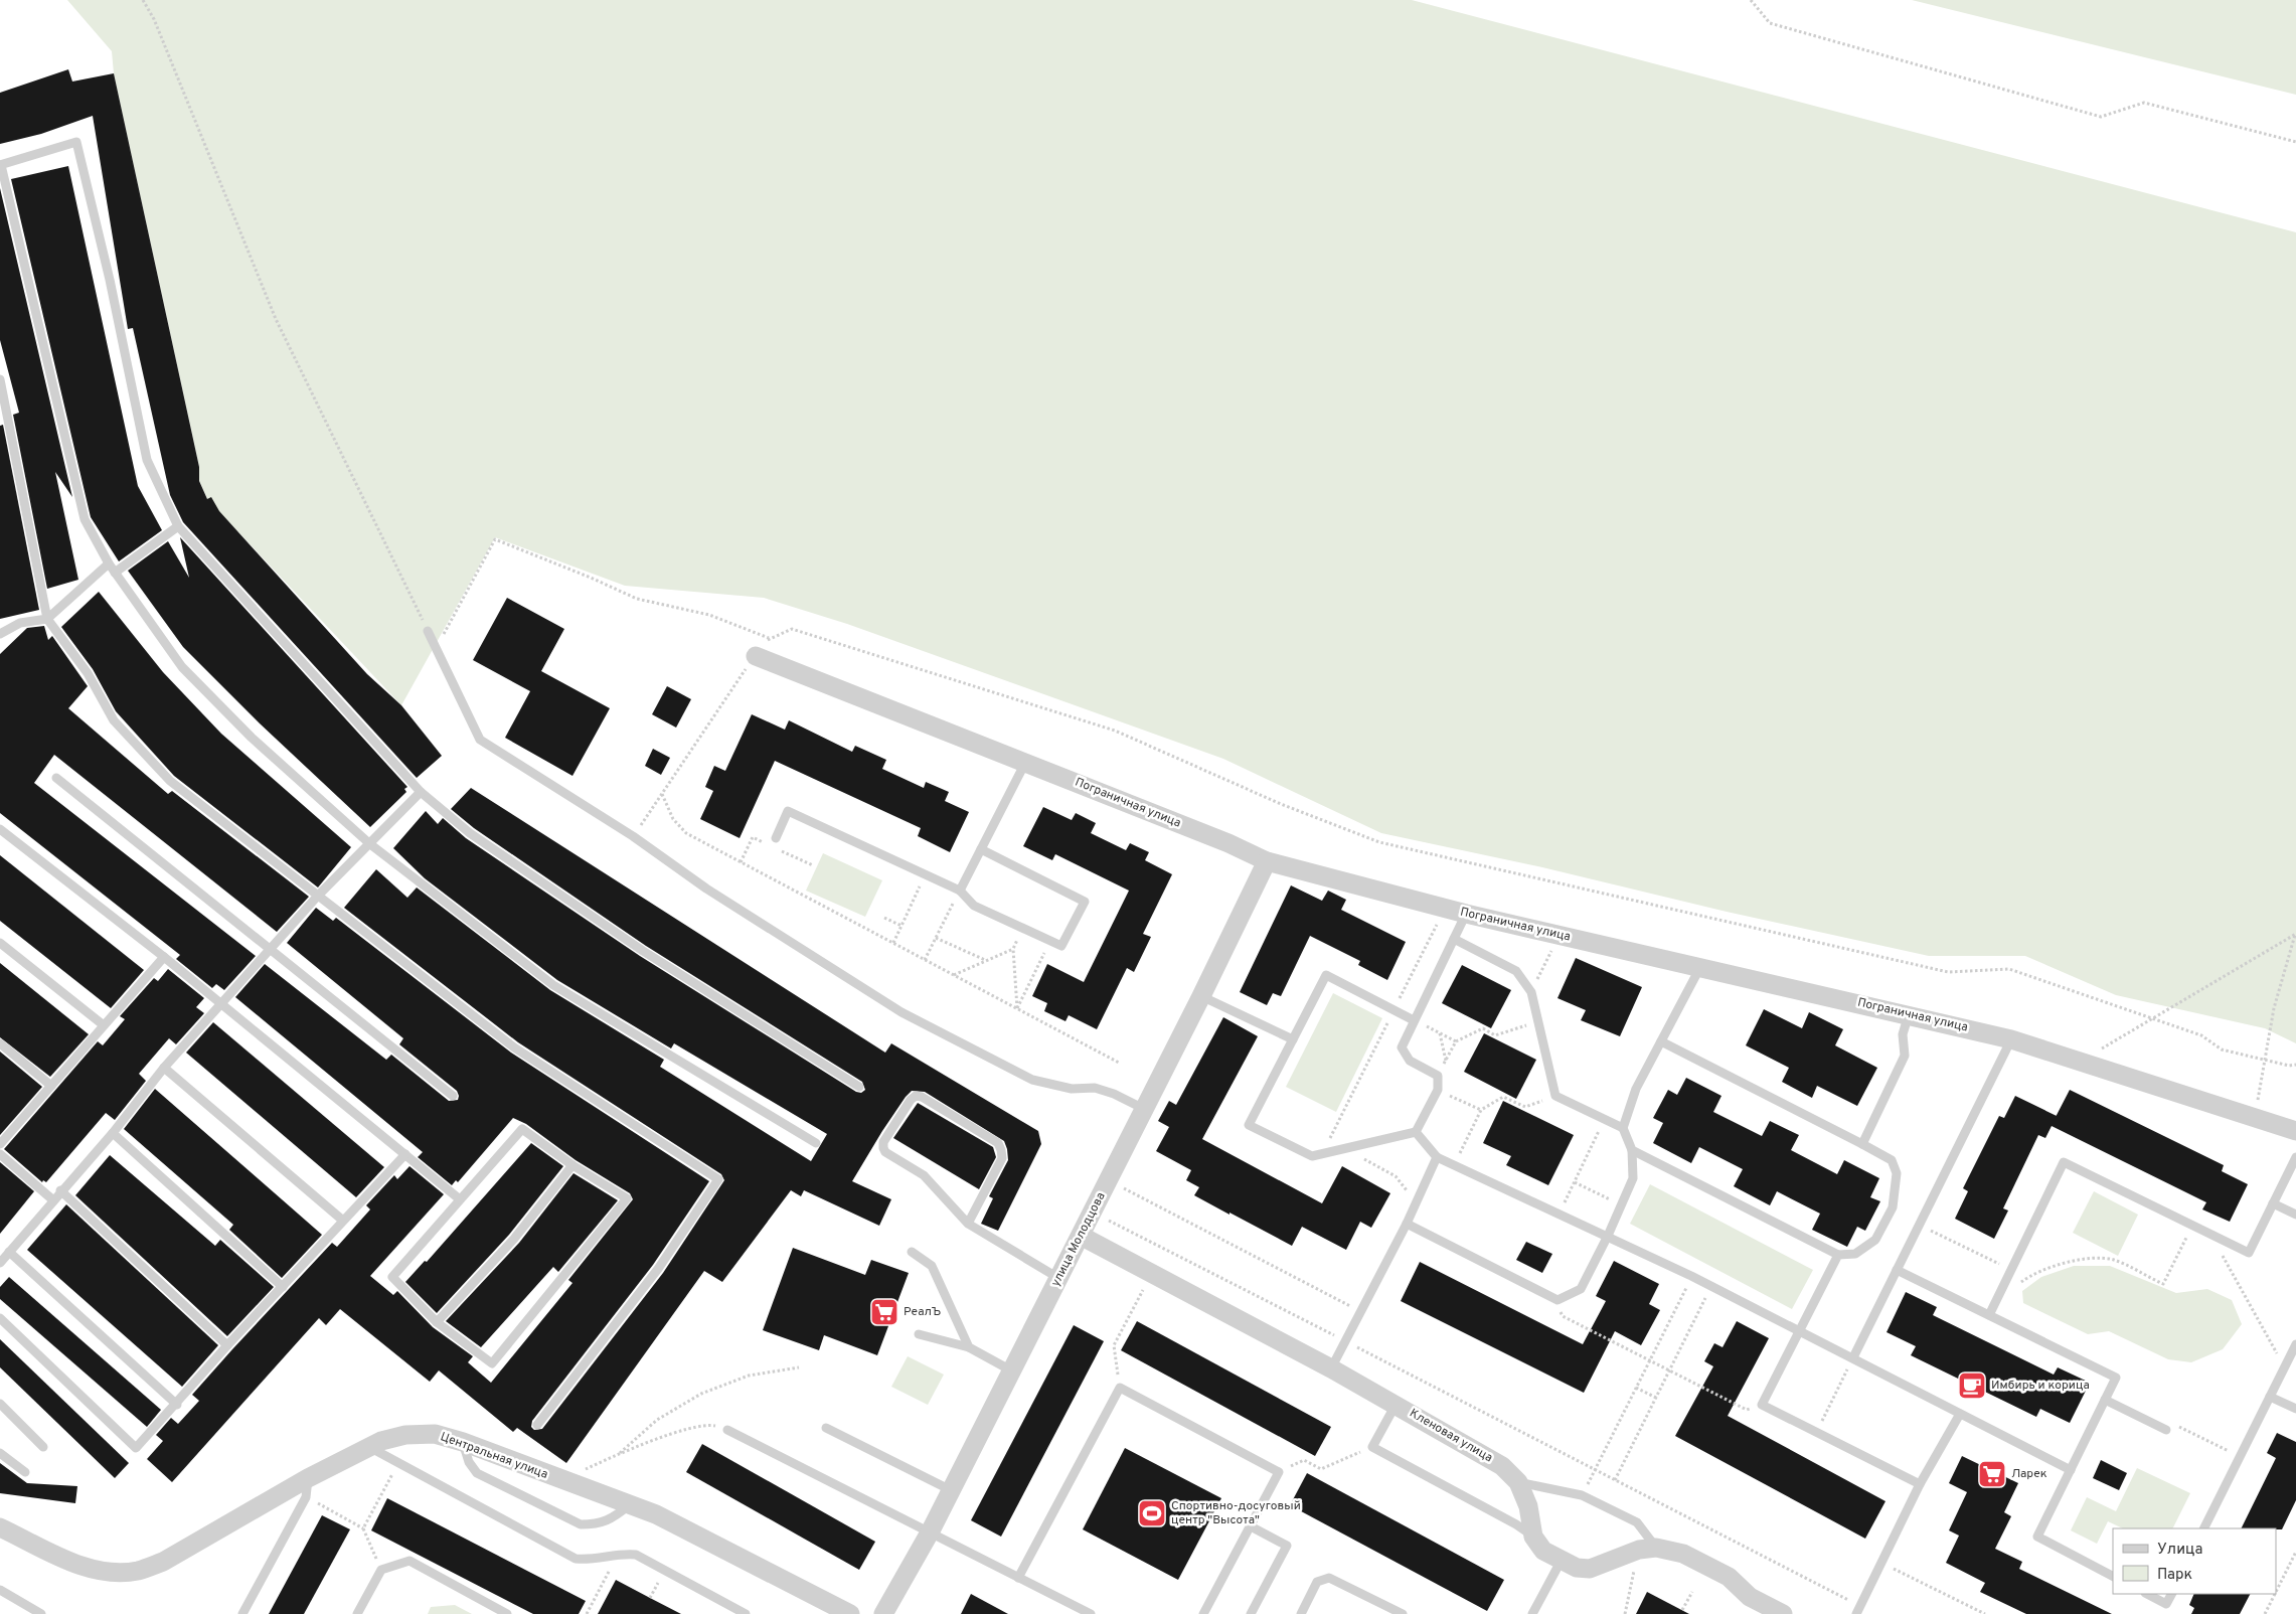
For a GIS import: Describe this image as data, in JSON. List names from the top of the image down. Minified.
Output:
{"streets":{"street":["Пограничная улица","улица Молодцова","Кленовая улица","Центральная улица"]},"crossings":[["Пограничная улица","улица Молодцова"],["улица Молодцова","Кленовая улица"]],"places":{"supermarket":["РеалЪ","Ларек"],"cafe":["Имбирь и корица"],"sports":["Спортивно-досуговый центр \"Высота\""]},"legend":["Улица","Парк"]}
